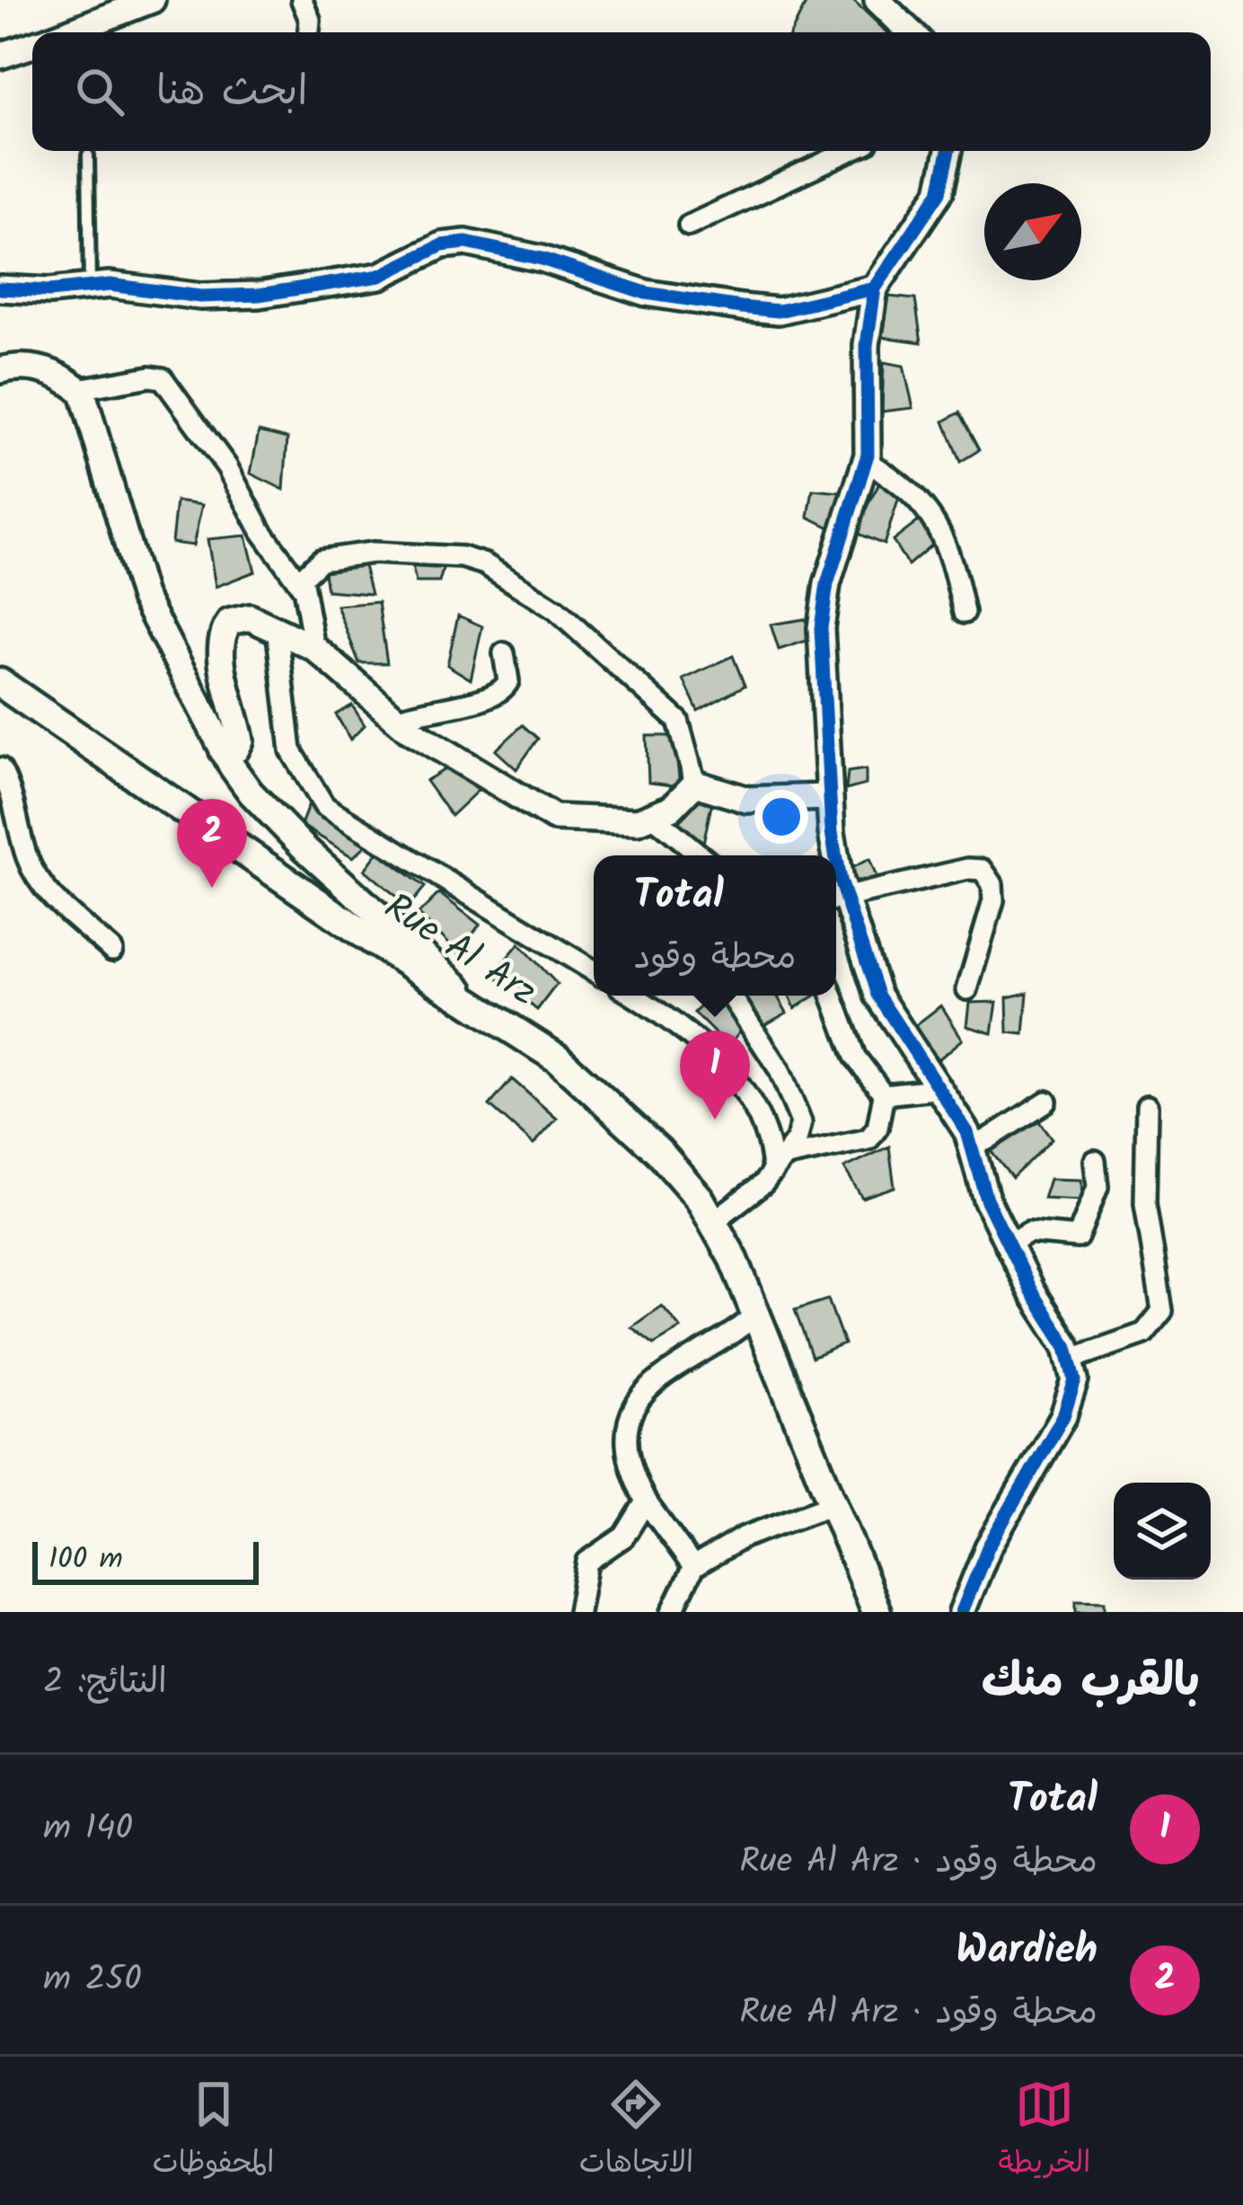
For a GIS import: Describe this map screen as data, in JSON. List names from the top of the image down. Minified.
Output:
{"streets":{"main road":["Rue Al Arz"]},"scale_bar":"100 m","north":"top right","page":{"search":"ابحث هنا","pins":["2","1"],"popup":["Total","محطة وقود"],"scale":"100 m","heading":["بالقرب منك","النتائج: 2"],"list":[{"mark":"1","name":"Total","note":"محطة وقود · Rue Al Arz","value":"140 m"},{"mark":"2","name":"Wardieh","note":"محطة وقود · Rue Al Arz","value":"250 m"}],"nav":["الخريطة","الاتجاهات","المحفوظات"]}}
